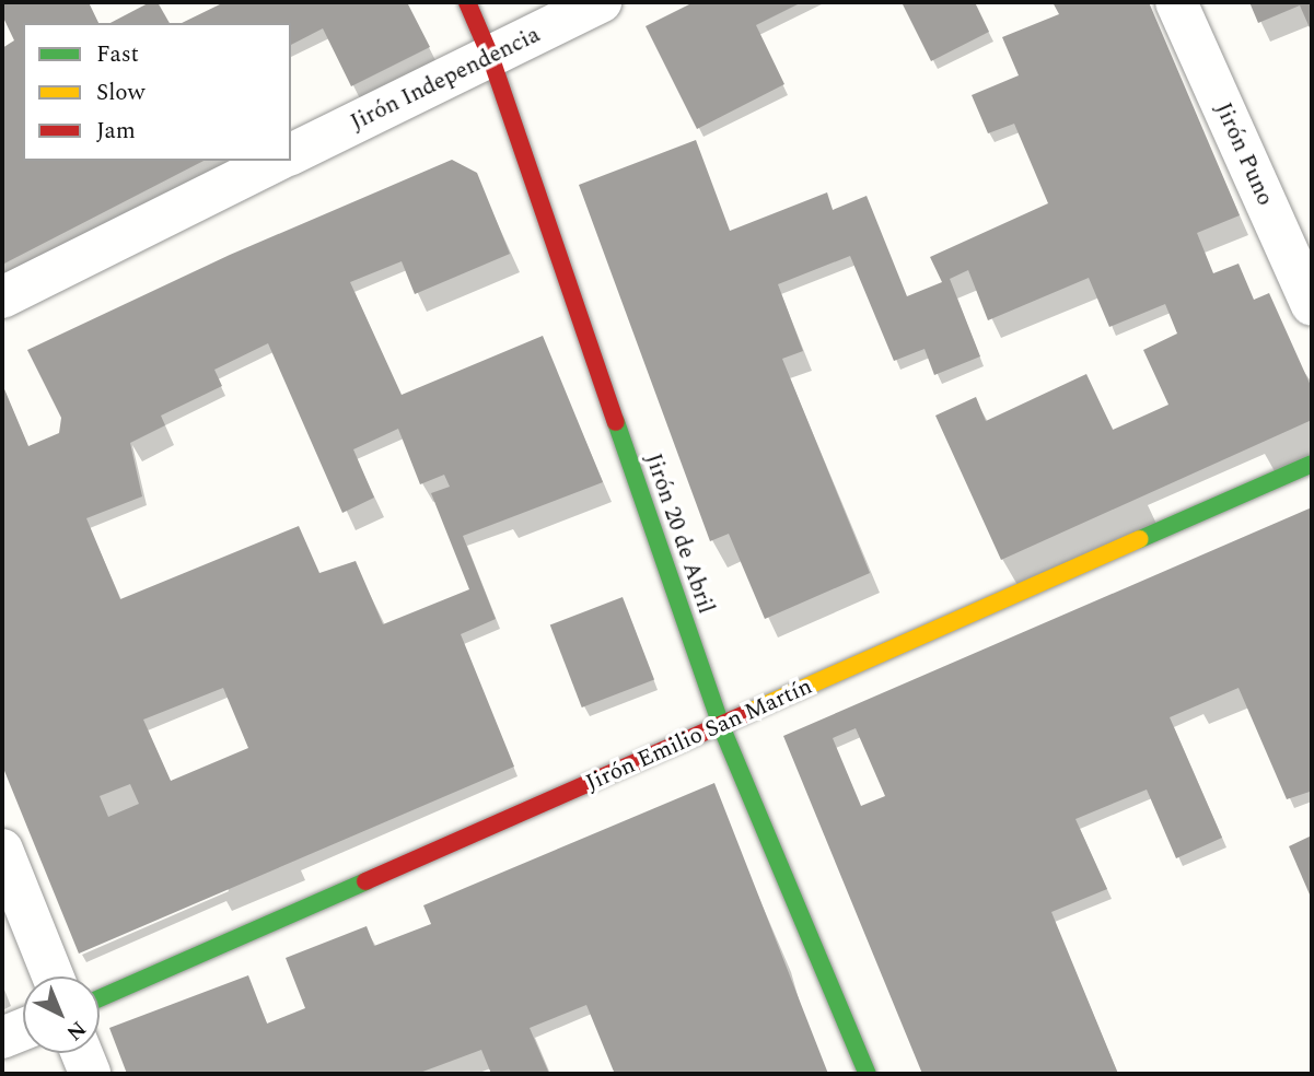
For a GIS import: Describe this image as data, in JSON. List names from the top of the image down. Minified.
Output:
{"streets":{"street":["Jirón Independencia","Jirón Puno","Jirón 20 de Abril","Jirón Emilio San Martín"]},"crossings":[["Jirón Independencia","Jirón 20 de Abril"],["Jirón 20 de Abril","Jirón Emilio San Martín"]],"legend":["Fast","Slow","Jam"],"north":"bottom right"}
